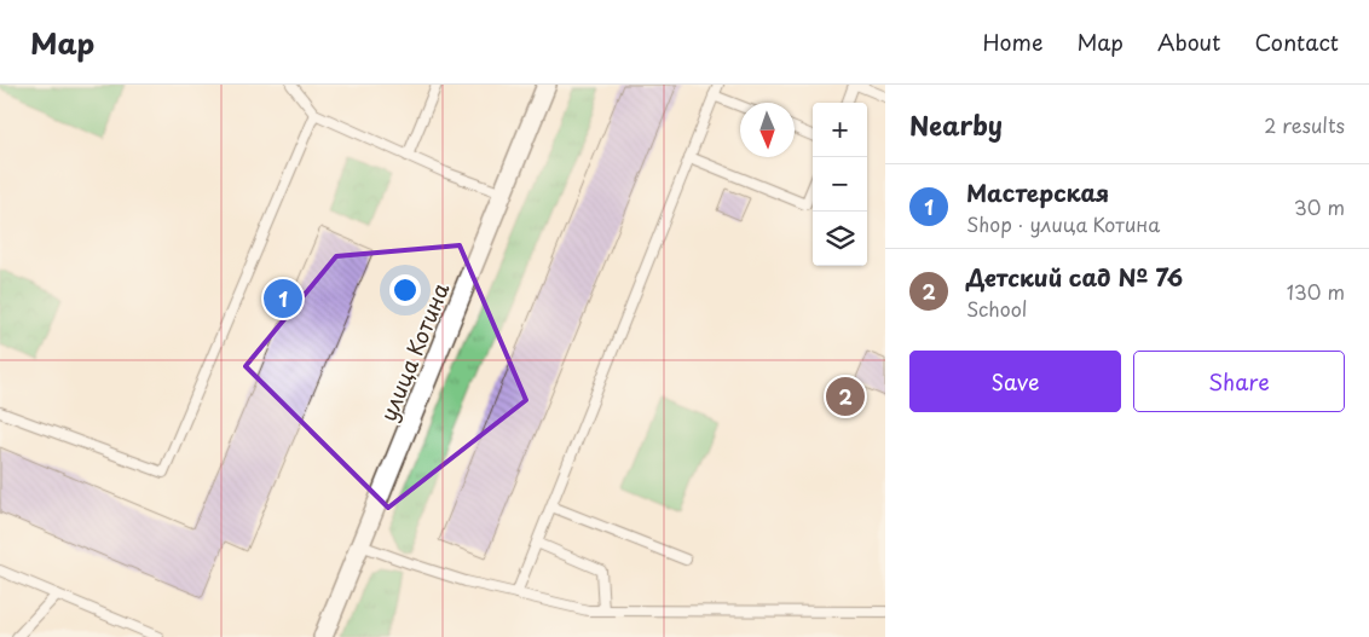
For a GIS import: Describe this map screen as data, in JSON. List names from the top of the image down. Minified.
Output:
{"streets":{"street":["улица Котина"]},"north":"bottom","page":{"header":"Map","nav":["Home","Map","About","Contact"],"heading":["Nearby","2 results"],"map_buttons":["+","−"],"list":[{"mark":"1","name":"Мастерская","note":"Shop · улица Котина","value":"30 m"},{"mark":"2","name":"Детский сад № 76","note":"School","value":"130 m"}],"pins":["1","2"],"buttons":["Save","Share"]}}
